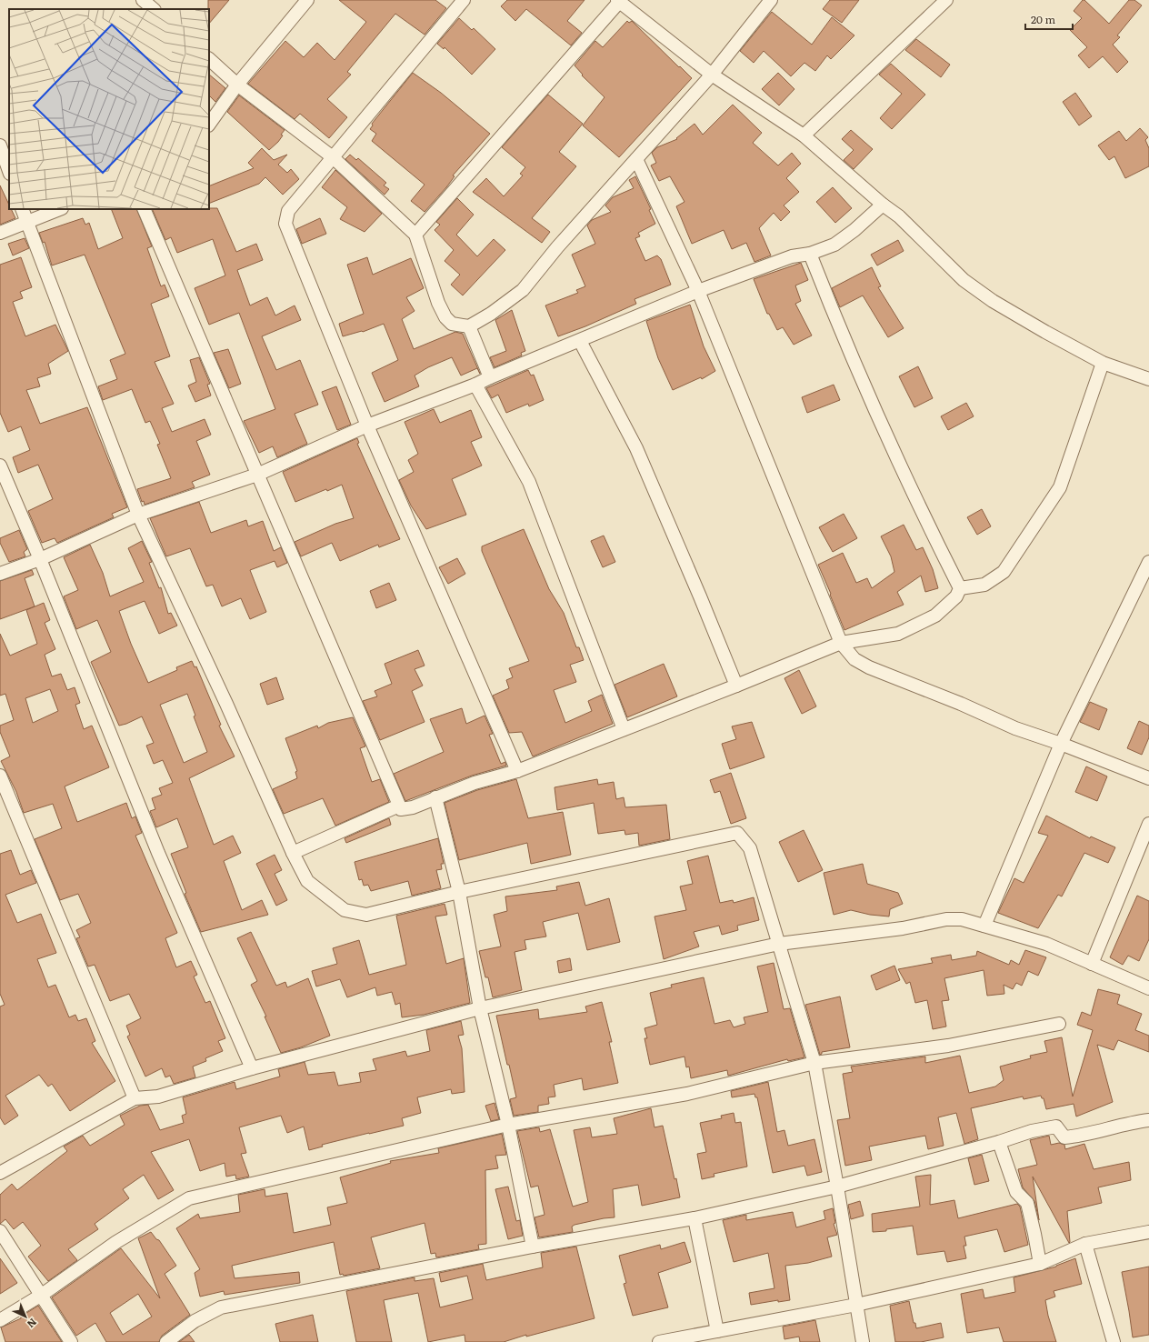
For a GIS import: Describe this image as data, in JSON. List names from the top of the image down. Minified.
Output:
{"scale_bar":"20 m","north":"bottom right"}
